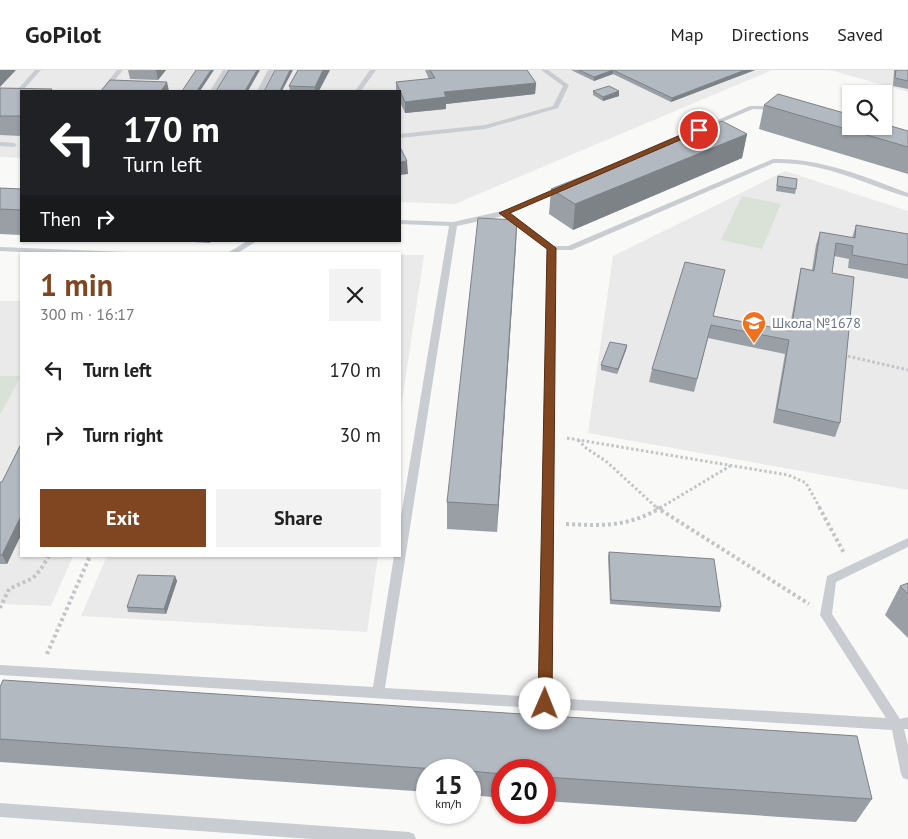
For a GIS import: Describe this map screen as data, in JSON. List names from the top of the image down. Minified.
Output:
{"places":{"school or university":["Школа №1678"]},"page":{"header":"GoPilot","nav":["Map","Directions","Saved"],"turn":["170 m","Turn left"],"then":"Then","heading":["1 min","300 m · 16:17"],"list":[{"name":"Turn left","value":"170 m"},{"name":"Turn right","value":"30 m"}],"buttons":["Exit","Share"],"speed":"15 km/h","limit":"20"}}
